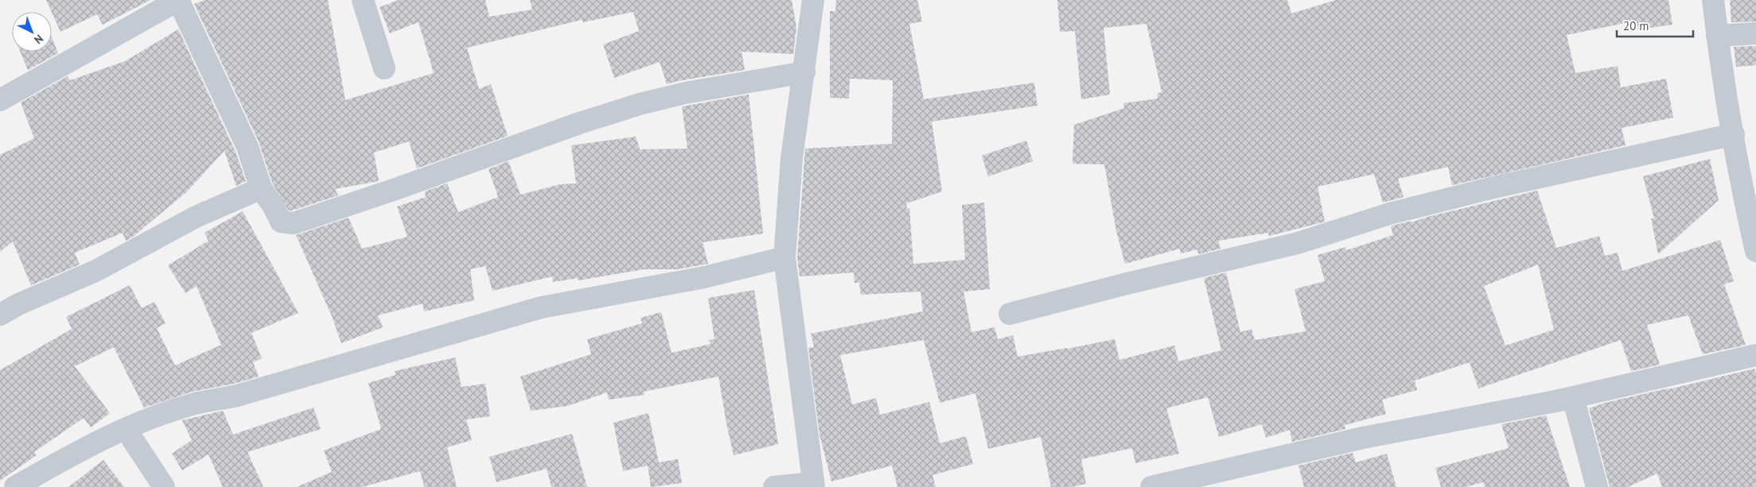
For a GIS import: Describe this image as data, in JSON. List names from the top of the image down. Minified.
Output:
{"scale_bar":"20 m","north":"bottom right"}
